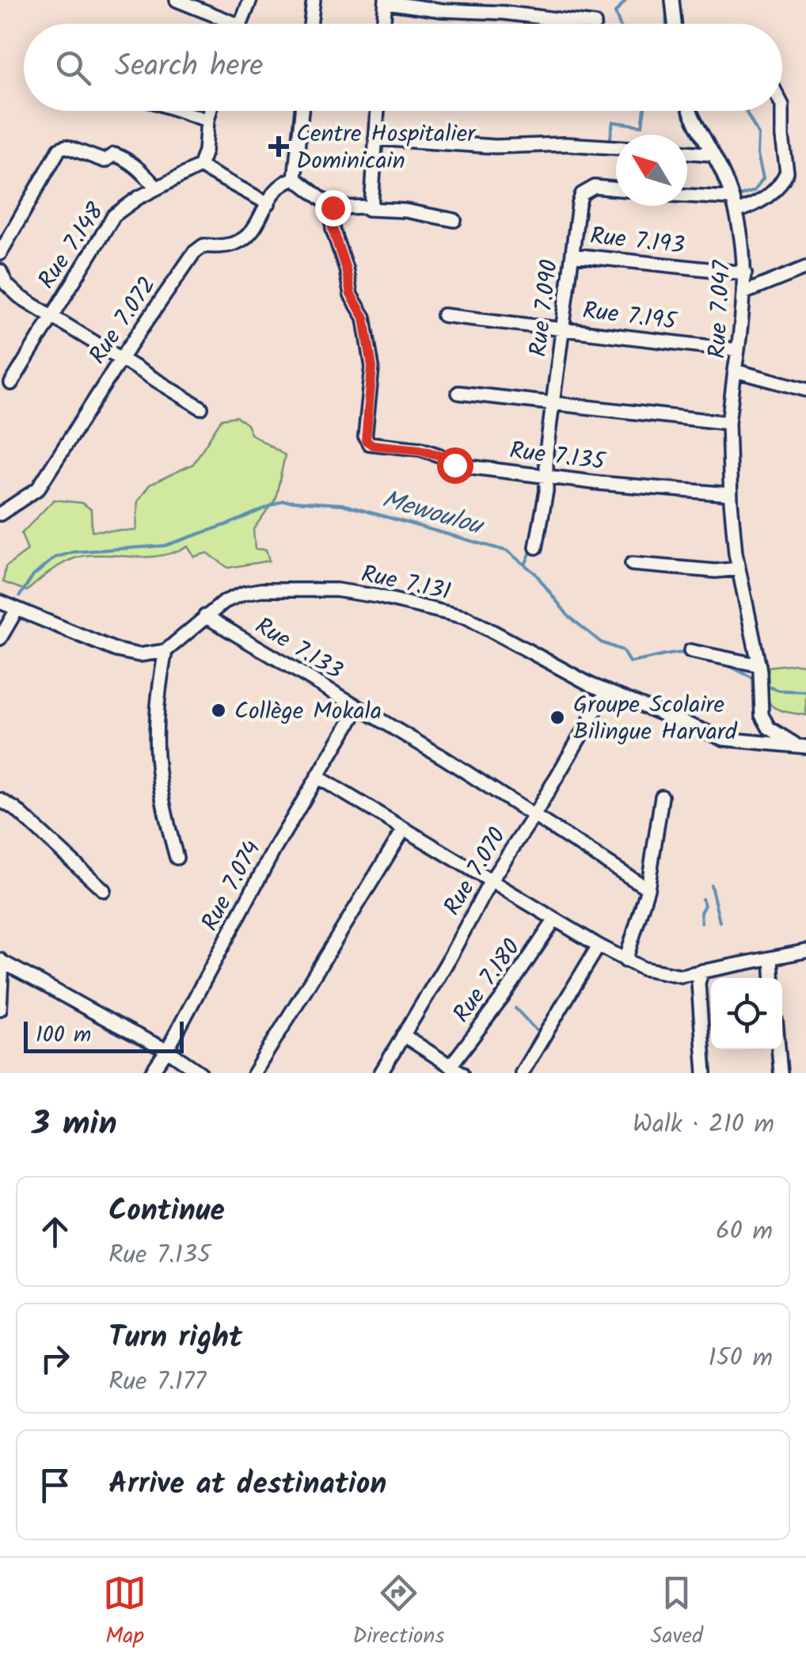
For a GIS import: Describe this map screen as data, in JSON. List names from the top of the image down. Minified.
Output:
{"streets":{"street":["Rue 7.193","Rue 7.148","Rue 7.090","Rue 7.047","Rue 7.195","Rue 7.072","Rue 7.135","Rue 7.131","Rue 7.133","Rue 7.070","Rue 7.074","Rue 7.180"]},"crossings":[["Rue 7.193","Rue 7.090"],["Rue 7.193","Rue 7.047"],["Rue 7.090","Rue 7.195"],["Rue 7.090","Rue 7.135"],["Rue 7.047","Rue 7.195"],["Rue 7.131","Rue 7.133"],["Rue 7.131","Rue 7.070"],["Rue 7.133","Rue 7.070"],["Rue 7.133","Rue 7.074"]],"water":["Mewoulou"],"places":{"health":["Centre Hospitalier Dominicain"],"other":["Collège Mokala","Groupe Scolaire Bilingue Harvard"]},"scale_bar":"100 m","north":"top left","page":{"search":"Search here","scale":"100 m","heading":["3 min","Walk · 210 m"],"list":[["Continue","Rue 7.135","60 m"],["Turn right","Rue 7.177","150 m"],"Arrive at destination"],"nav":["Map","Directions","Saved"]}}
